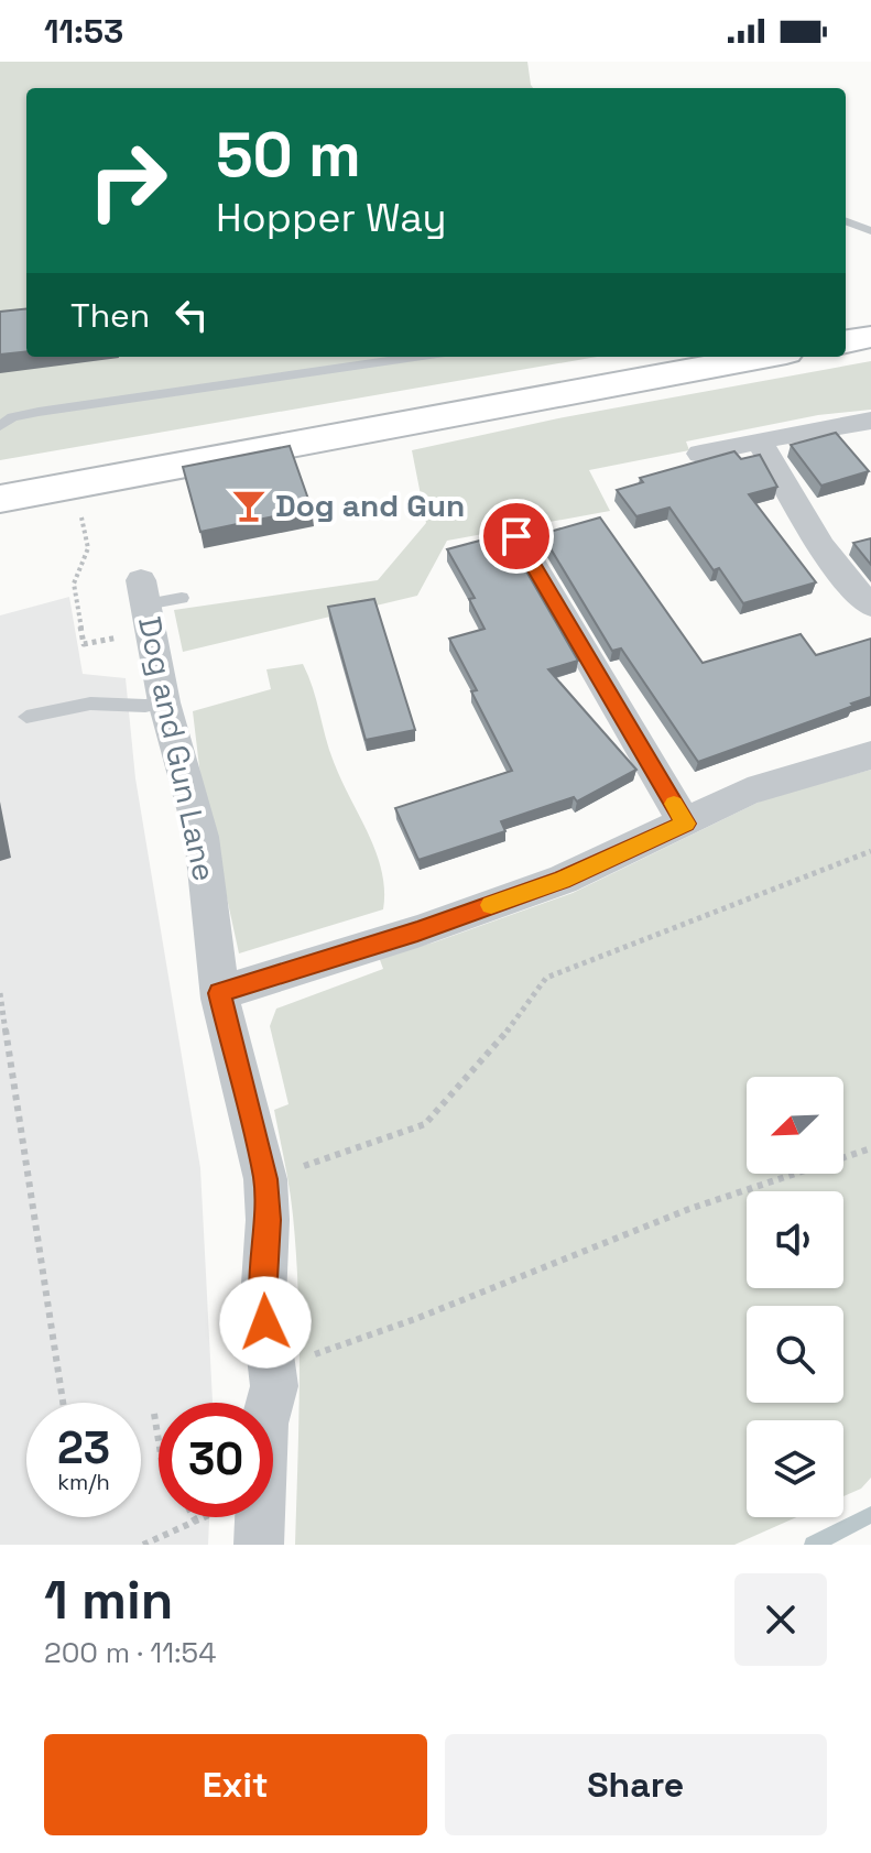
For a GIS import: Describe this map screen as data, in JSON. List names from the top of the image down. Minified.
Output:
{"streets":{"street":["Dog and Gun Lane"]},"places":{"bar":["Dog and Gun"]},"north":"bottom left","page":{"status":"11:53","turn":["50 m","Hopper Way"],"then":"Then","speed":"23 km/h","limit":"30","heading":["1 min","200 m · 11:54"],"buttons":["Exit","Share"]}}
